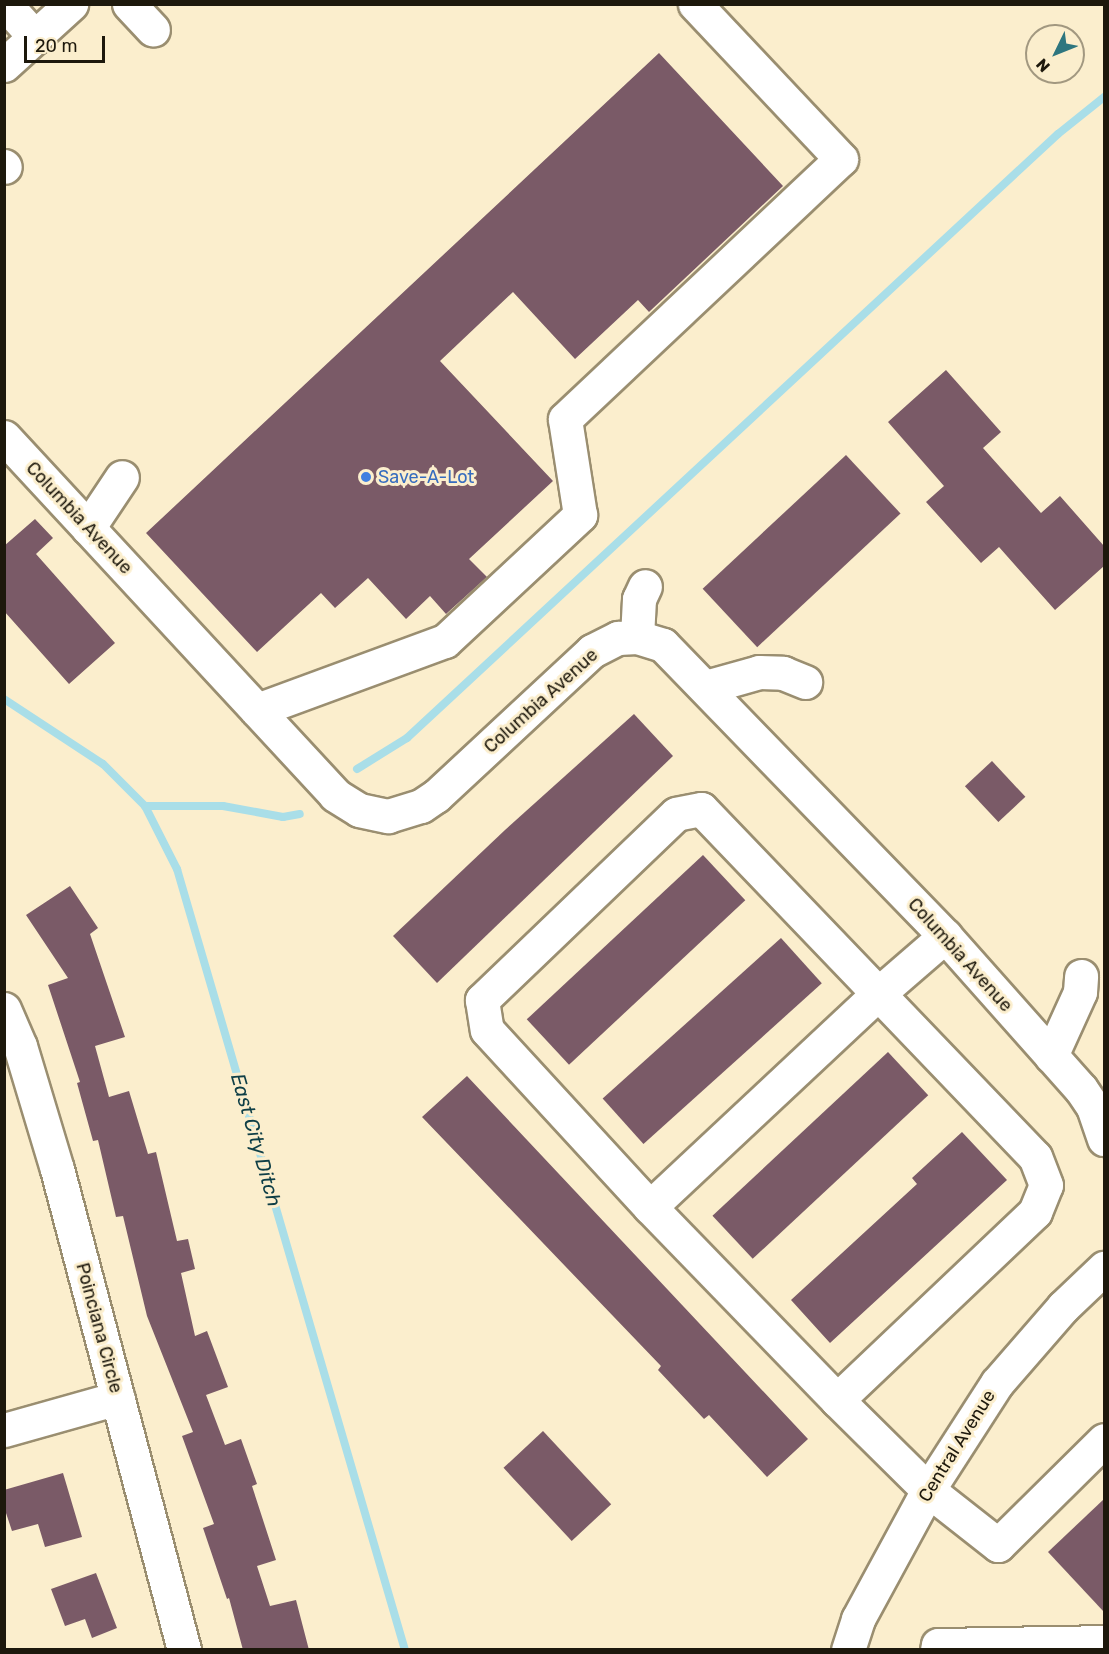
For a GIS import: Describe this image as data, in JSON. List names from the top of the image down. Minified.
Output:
{"streets":{"street":["Columbia Avenue","Poinciana Circle","Central Avenue"]},"water":["East City Ditch"],"places":["Save-A-Lot"],"scale_bar":"20 m","north":"bottom left"}
